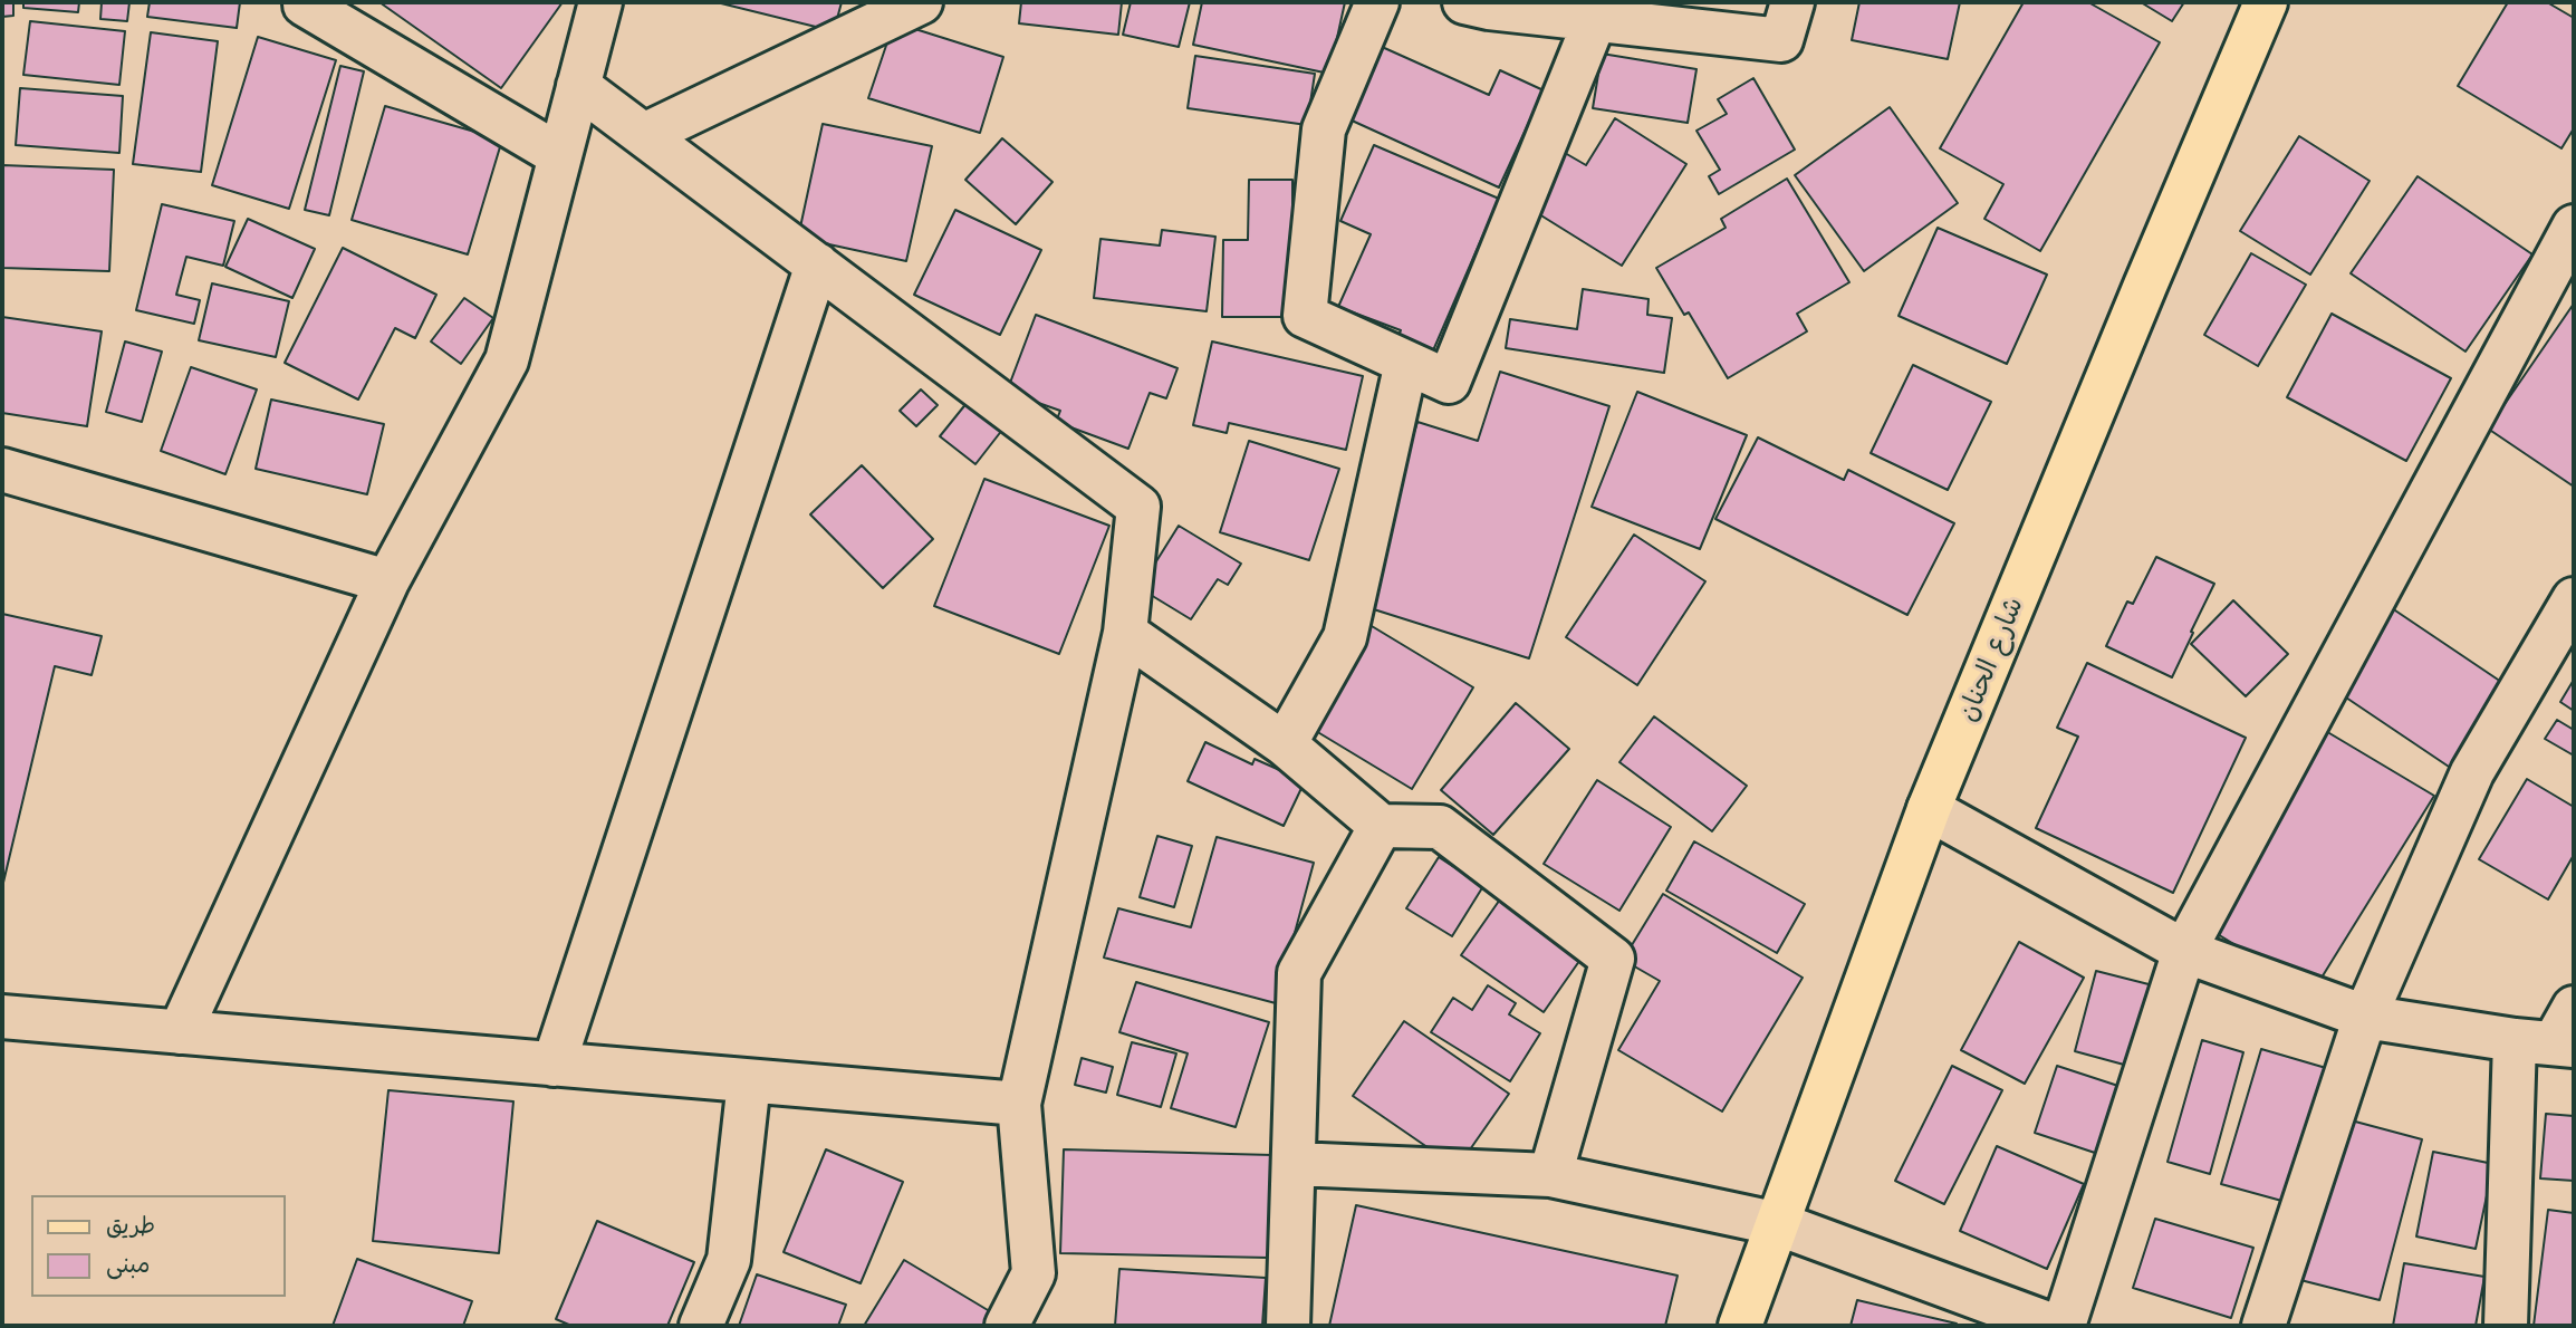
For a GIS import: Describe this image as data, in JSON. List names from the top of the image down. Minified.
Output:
{"streets":{"main road":["شارع الحنان"]},"legend":["طريق","مبنى"]}
